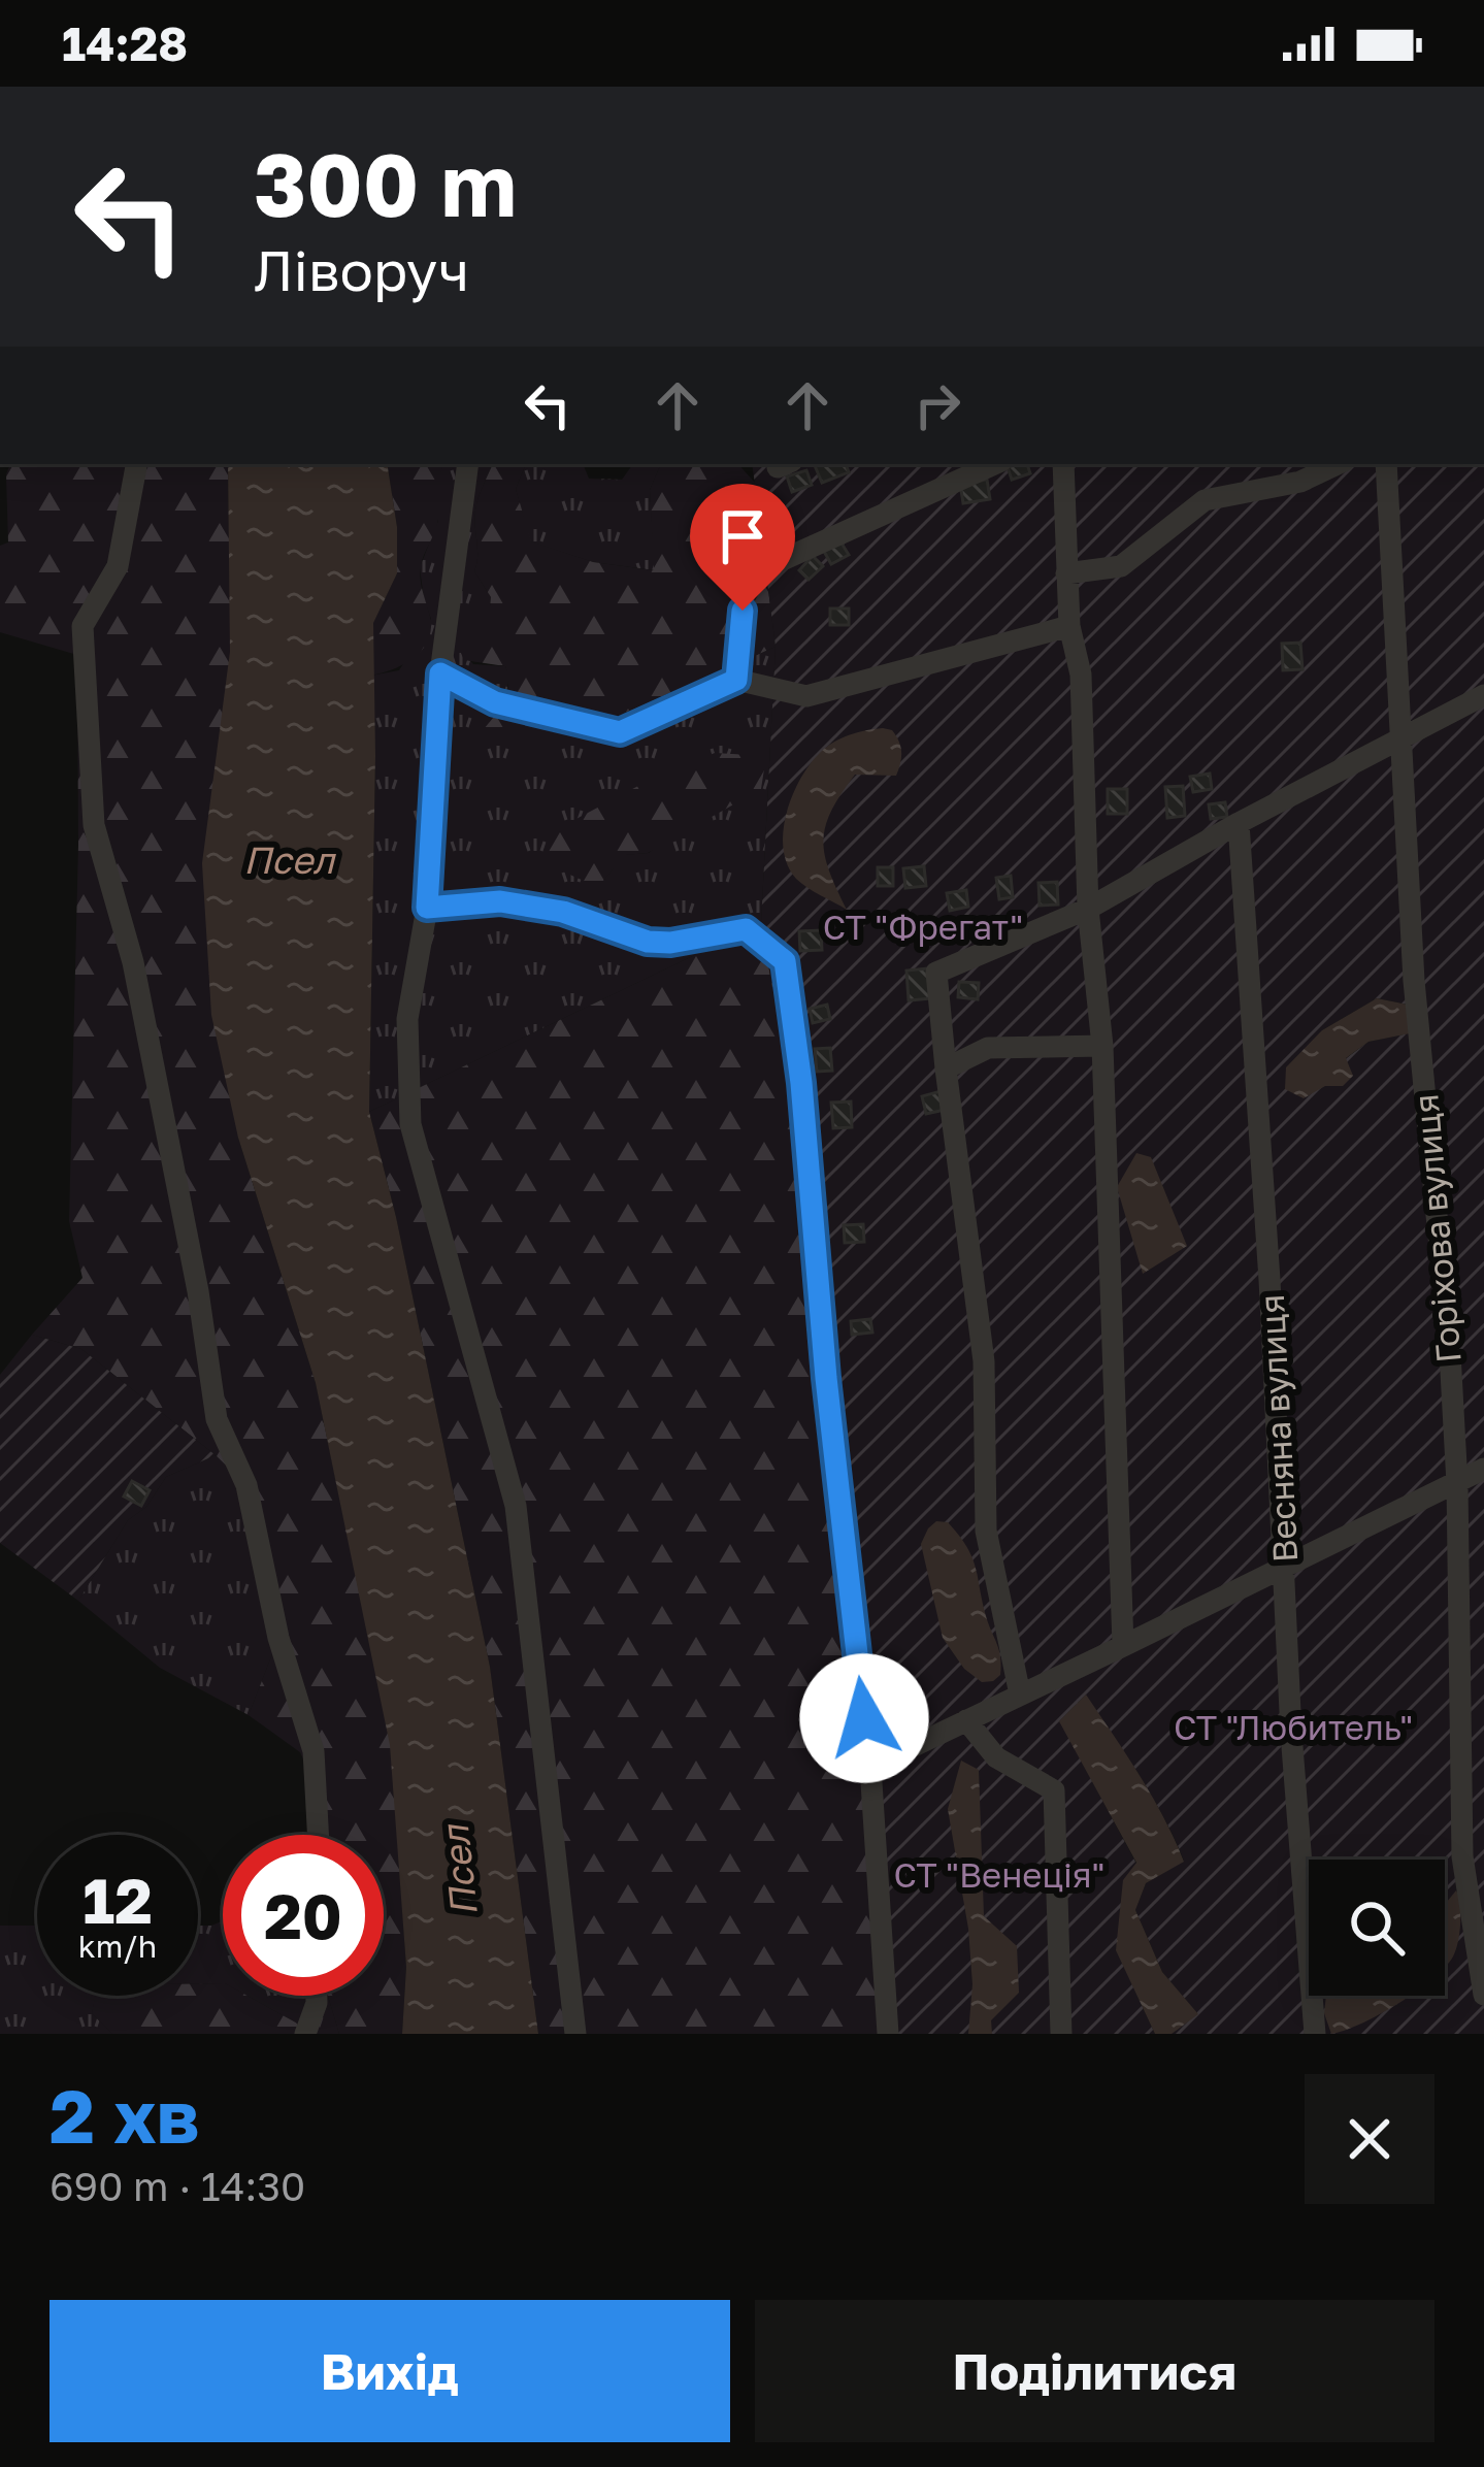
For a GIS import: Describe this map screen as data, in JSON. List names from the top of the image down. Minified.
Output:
{"streets":{"street":["Горіхова вулиця","Весняна вулиця"]},"water":["Псел"],"parks":["СТ \"Фрегат\"","СТ \"Любитель\"","СТ \"Венеція\""],"page":{"status":"14:28","turn":["300 m","Ліворуч"],"speed":"12 km/h","limit":"20","heading":["2 хв","690 m · 14:30"],"buttons":["Вихід","Поділитися"]}}
